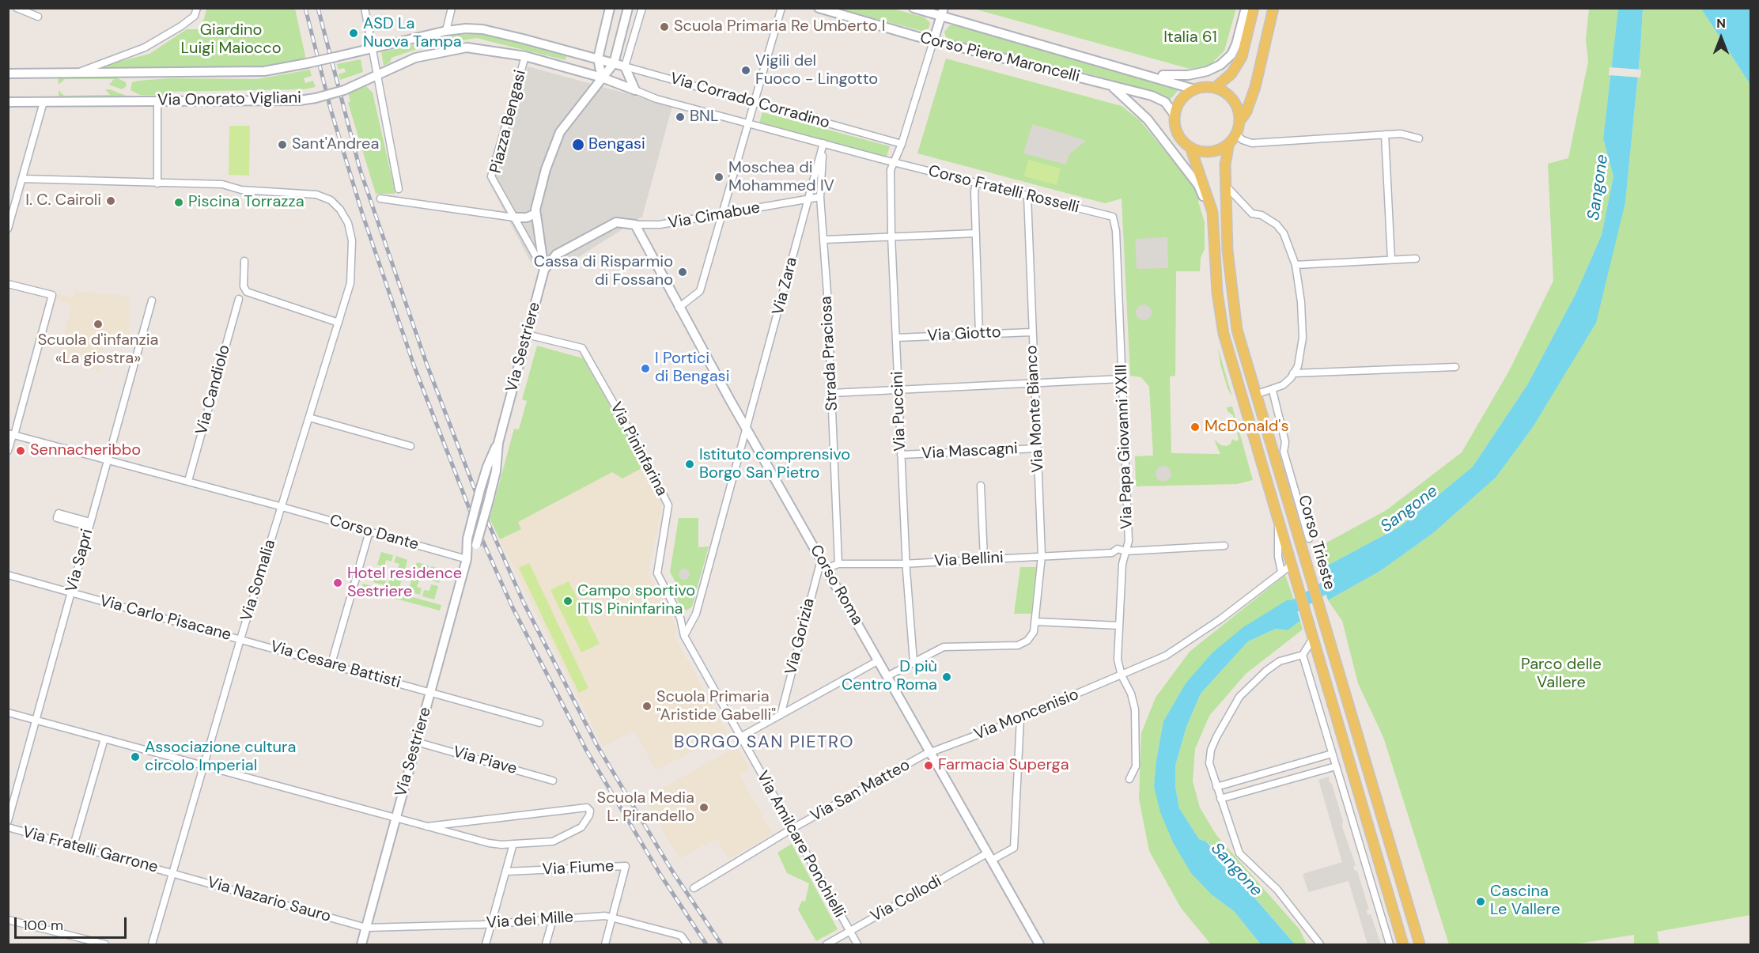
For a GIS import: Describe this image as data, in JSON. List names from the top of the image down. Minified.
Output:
{"streets":{"main road":["Corso Piero Maroncelli","Via Onorato Vigliani","Via Corrado Corradino","Piazza Bengasi","Via Sestriere","Corso Trieste","Corso Roma"],"street":["Corso Fratelli Rosselli","Via Cimabue","Via Zara","Via Giotto","Strada Praciosa","Via Candiolo","Via Monte Bianco","Via Puccini","Via Papa Giovanni XXIII","Via Pininfarina","Via Mascagni","Corso Dante","Via Bellini","Via Sapri","Via Somalia","Via Carlo Pisacane","Via Gorizia","Via Cesare Battisti","Via Moncenisio","Via Piave","Via San Matteo","Via Amilcare Ponchielli","Via Fratelli Garrone","Via Fiume","Via Collodi","Via Nazario Sauro","Via dei Mille"]},"crossings":[["Corso Piero Maroncelli","Via Puccini"],["Corso Piero Maroncelli","Corso Trieste"],["Via Onorato Vigliani","Via Corrado Corradino"],["Via Onorato Vigliani","Piazza Bengasi"],["Via Corrado Corradino","Piazza Bengasi"],["Via Corrado Corradino","Corso Fratelli Rosselli"],["Via Corrado Corradino","Via Zara"],["Via Corrado Corradino","Strada Praciosa"],["Via Corrado Corradino","Via Puccini"],["Piazza Bengasi","Via Sestriere"],["Corso Fratelli Rosselli","Via Monte Bianco"],["Corso Fratelli Rosselli","Via Puccini"],["Corso Fratelli Rosselli","Via Papa Giovanni XXIII"],["Via Cimabue","Via Zara"],["Via Cimabue","Via Sestriere"],["Via Cimabue","Strada Praciosa"],["Via Cimabue","Corso Roma"],["Via Zara","Strada Praciosa"],["Via Zara","Corso Roma"],["Via Giotto","Via Monte Bianco"],["Via Giotto","Via Puccini"],["Via Sestriere","Via Pininfarina"],["Via Sestriere","Corso Dante"],["Via Sestriere","Corso Roma"],["Via Sestriere","Via Cesare Battisti"],["Via Sestriere","Via Piave"],["Via Sestriere","Via Nazario Sauro"],["Via Sestriere","Via dei Mille"],["Strada Praciosa","Via Bellini"],["Via Monte Bianco","Via Mascagni"],["Via Monte Bianco","Via Bellini"],["Via Puccini","Via Mascagni"],["Via Puccini","Via Bellini"],["Via Papa Giovanni XXIII","Via Bellini"],["Via Papa Giovanni XXIII","Via Moncenisio"],["Via Pininfarina","Via Amilcare Ponchielli"],["Corso Dante","Via Somalia"],["Corso Trieste","Via Moncenisio"],["Via Bellini","Corso Roma"],["Via Sapri","Via Carlo Pisacane"],["Via Somalia","Via Carlo Pisacane"],["Via Somalia","Via Cesare Battisti"],["Via Somalia","Via Fratelli Garrone"],["Via Somalia","Via Nazario Sauro"],["Corso Roma","Via Gorizia"],["Corso Roma","Via Moncenisio"],["Corso Roma","Via San Matteo"],["Corso Roma","Via Collodi"],["Via Carlo Pisacane","Via Cesare Battisti"],["Via Moncenisio","Via San Matteo"],["Via Moncenisio","Via Collodi"],["Via San Matteo","Via Amilcare Ponchielli"],["Via Amilcare Ponchielli","Via Collodi"],["Via Fratelli Garrone","Via Nazario Sauro"],["Via Fiume","Via dei Mille"],["Via Nazario Sauro","Via dei Mille"]],"districts":["BORGO SAN PIETRO"],"water":["Sangone"],"parks":["Giardino Luigi Maiocco","Italia 61","Parco delle Vallere"],"places":["Scuola Primaria Re Umberto I","ASD La Nuova Tampa","Vigili del Fuoco - Lingotto","BNL","Sant'Andrea","Bengasi","Moschea di Mohammed IV","I. C. Cairoli","Piscina Torrazza","Cassa di Risparmio di Fossano","Scuola d'infanzia «La giostra»","I Portici di Bengasi","McDonald's","Sennacheribbo","Istituto comprensivo Borgo San Pietro","Hotel residence Sestriere","Campo sportivo ITIS Pininfarina","D più Centro Roma","Scuola Primaria \"Aristide Gabelli\"","Associazione cultura circolo Imperial","Farmacia Superga","Scuola Media L. Pirandello","Cascina Le Vallere"],"scale_bar":"100 m","north":"top"}
